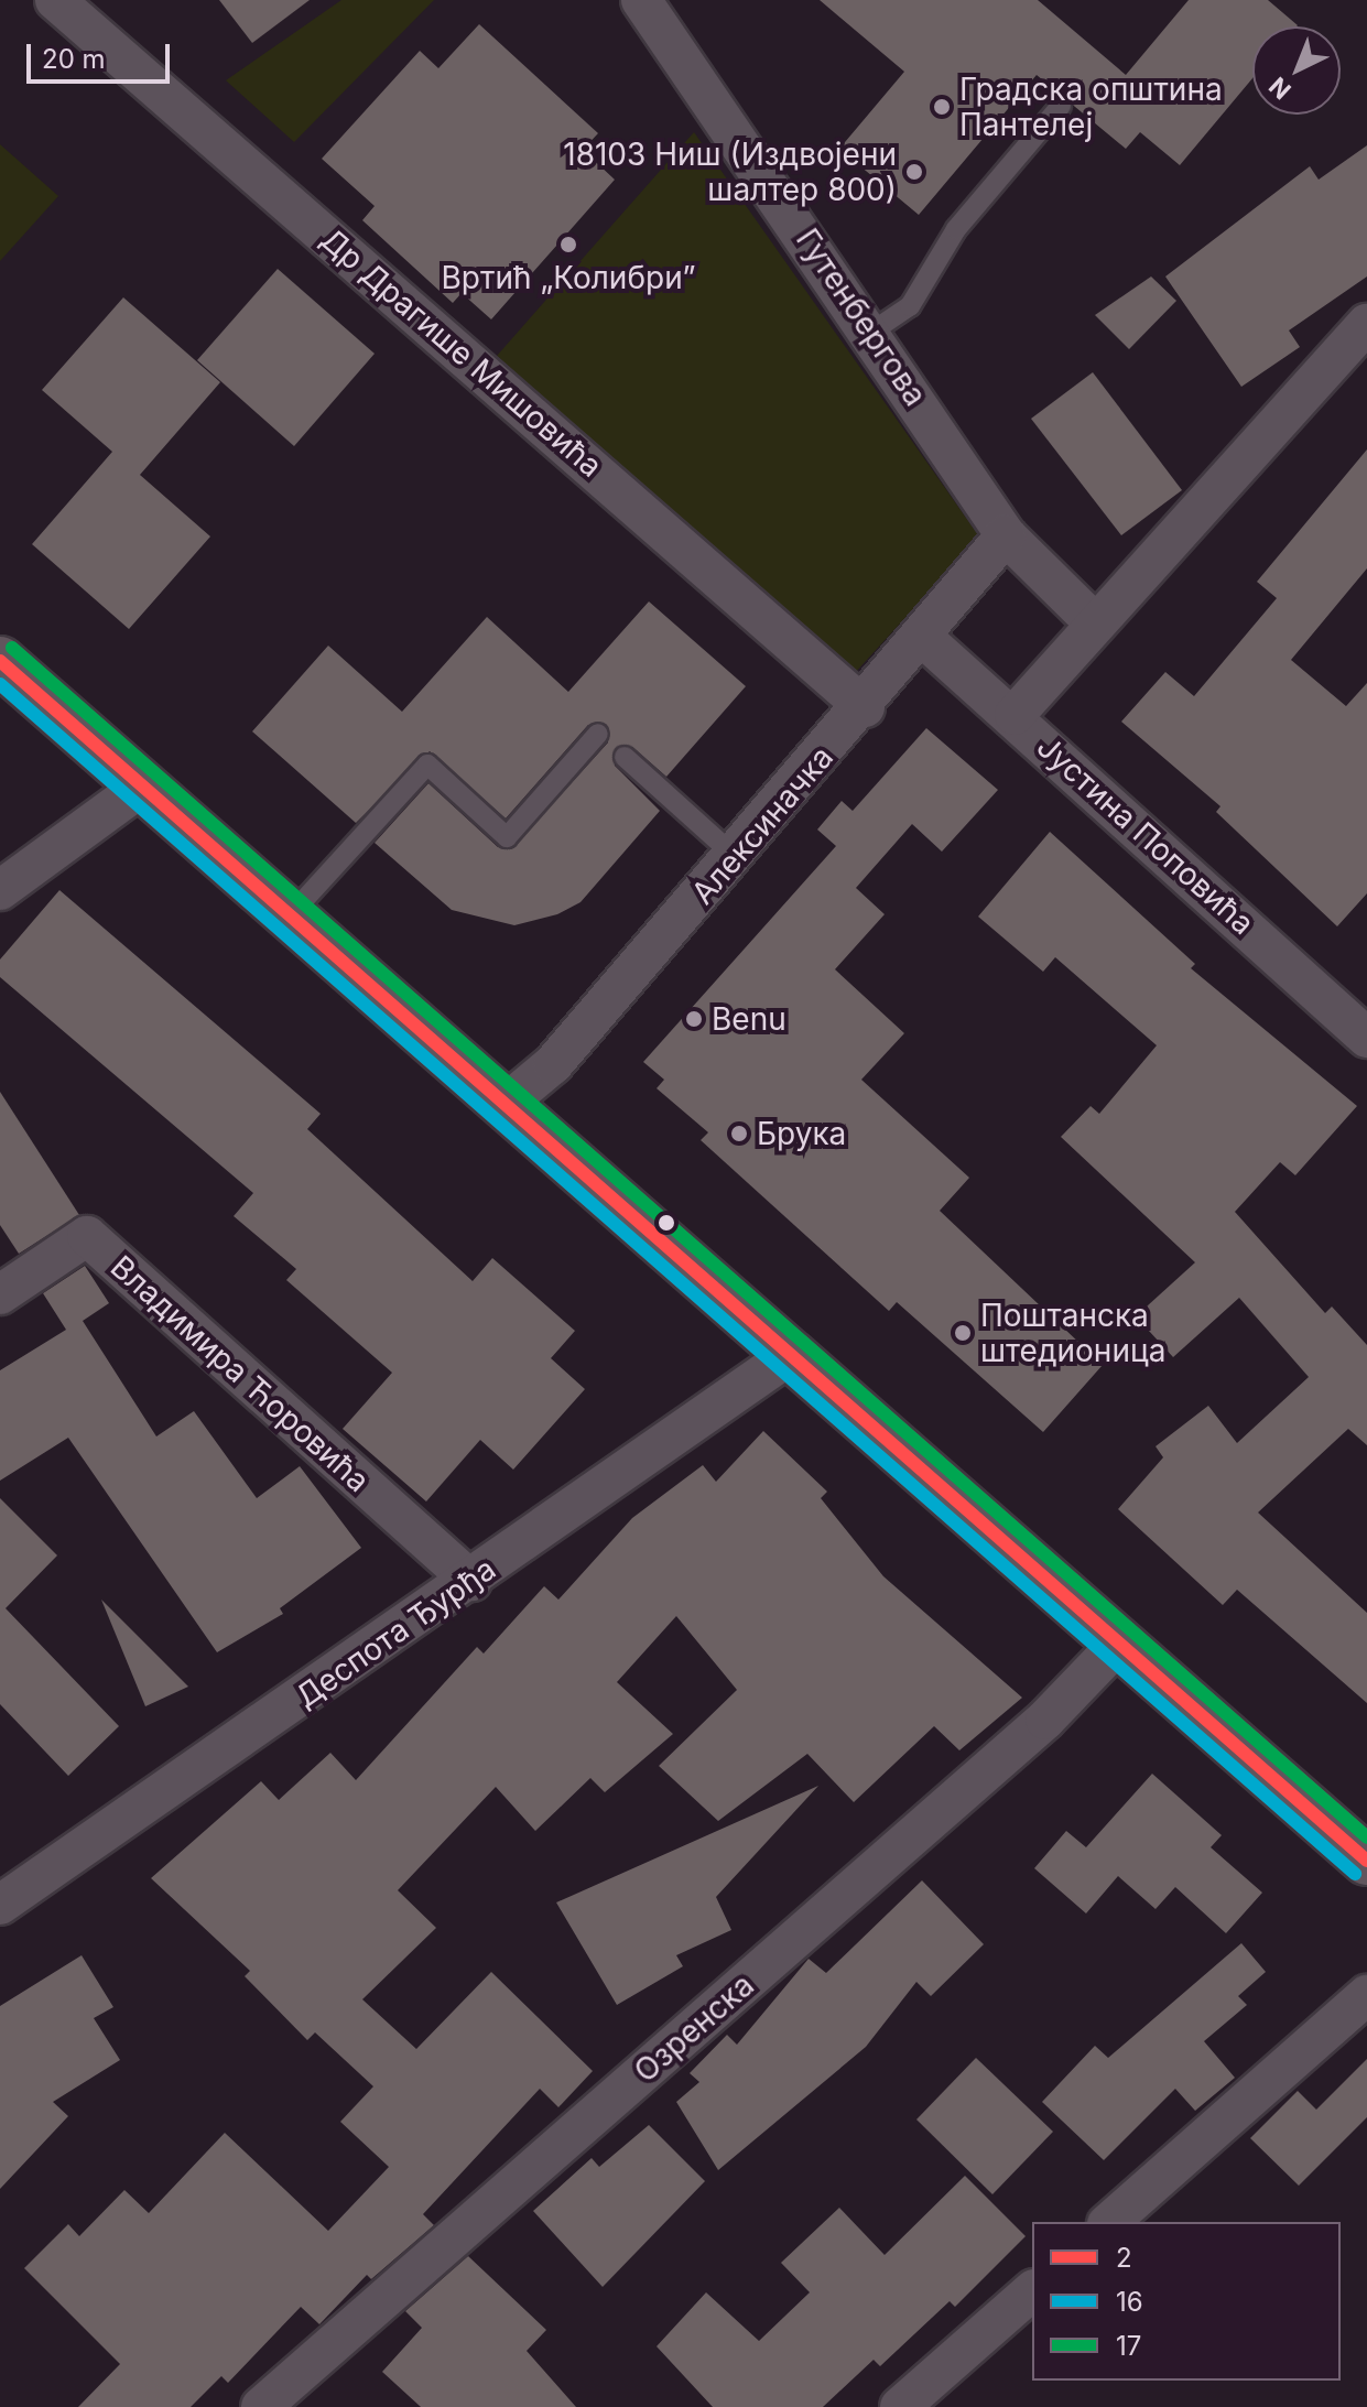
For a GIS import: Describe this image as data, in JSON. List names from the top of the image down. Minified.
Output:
{"streets":{"street":["Гутенбергова","Др Драгише Мишовића","Алексиначка","Јустина Поповића","Владимира Ћоровића","Деспота Ђурђа","Озренска"]},"crossings":[["Гутенбергова","Алексиначка"],["Др Драгише Мишовића","Алексиначка"],["Алексиначка","Јустина Поповића"],["Владимира Ћоровића","Деспота Ђурђа"]],"places":["Градска општина Пантелеј","18103 Ниш (Издвојени шалтер 800)","Вртић „Колибри”","Benu","Брука","Поштанска штедионица"],"lines":["transit line 17","transit line 2","transit line 16"],"legend":["2","16","17"],"scale_bar":"20 m","north":"bottom left"}
